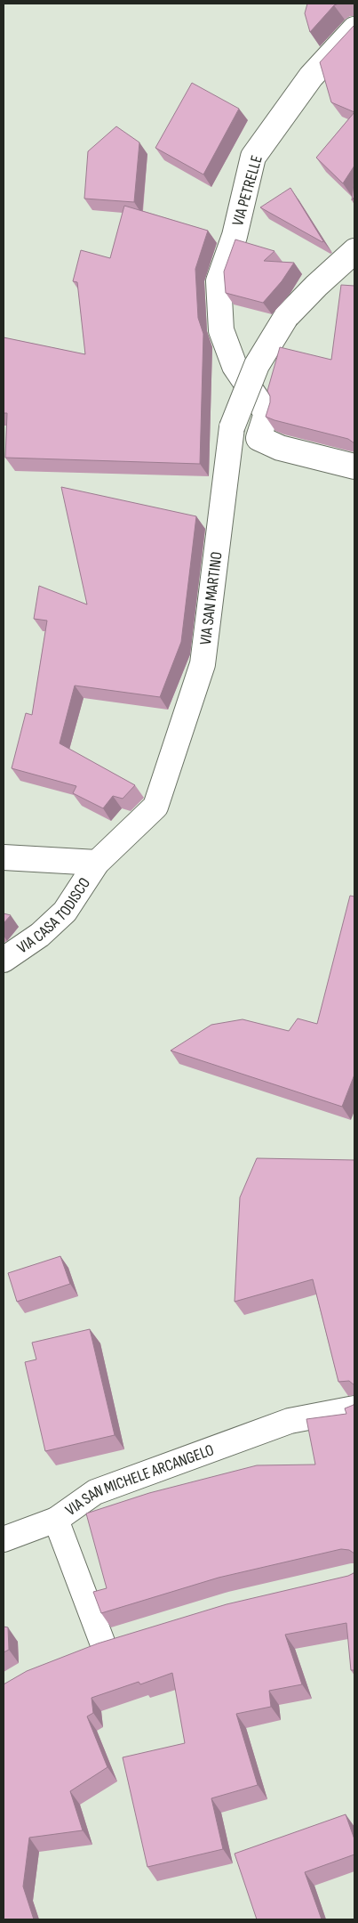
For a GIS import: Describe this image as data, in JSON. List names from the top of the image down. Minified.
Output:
{"streets":{"street":["VIA PETRELLE","VIA SAN MARTINO","VIA CASA TODISCO","VIA SAN MICHELE ARCANGELO"]},"crossings":[["VIA SAN MARTINO","VIA CASA TODISCO"]]}
